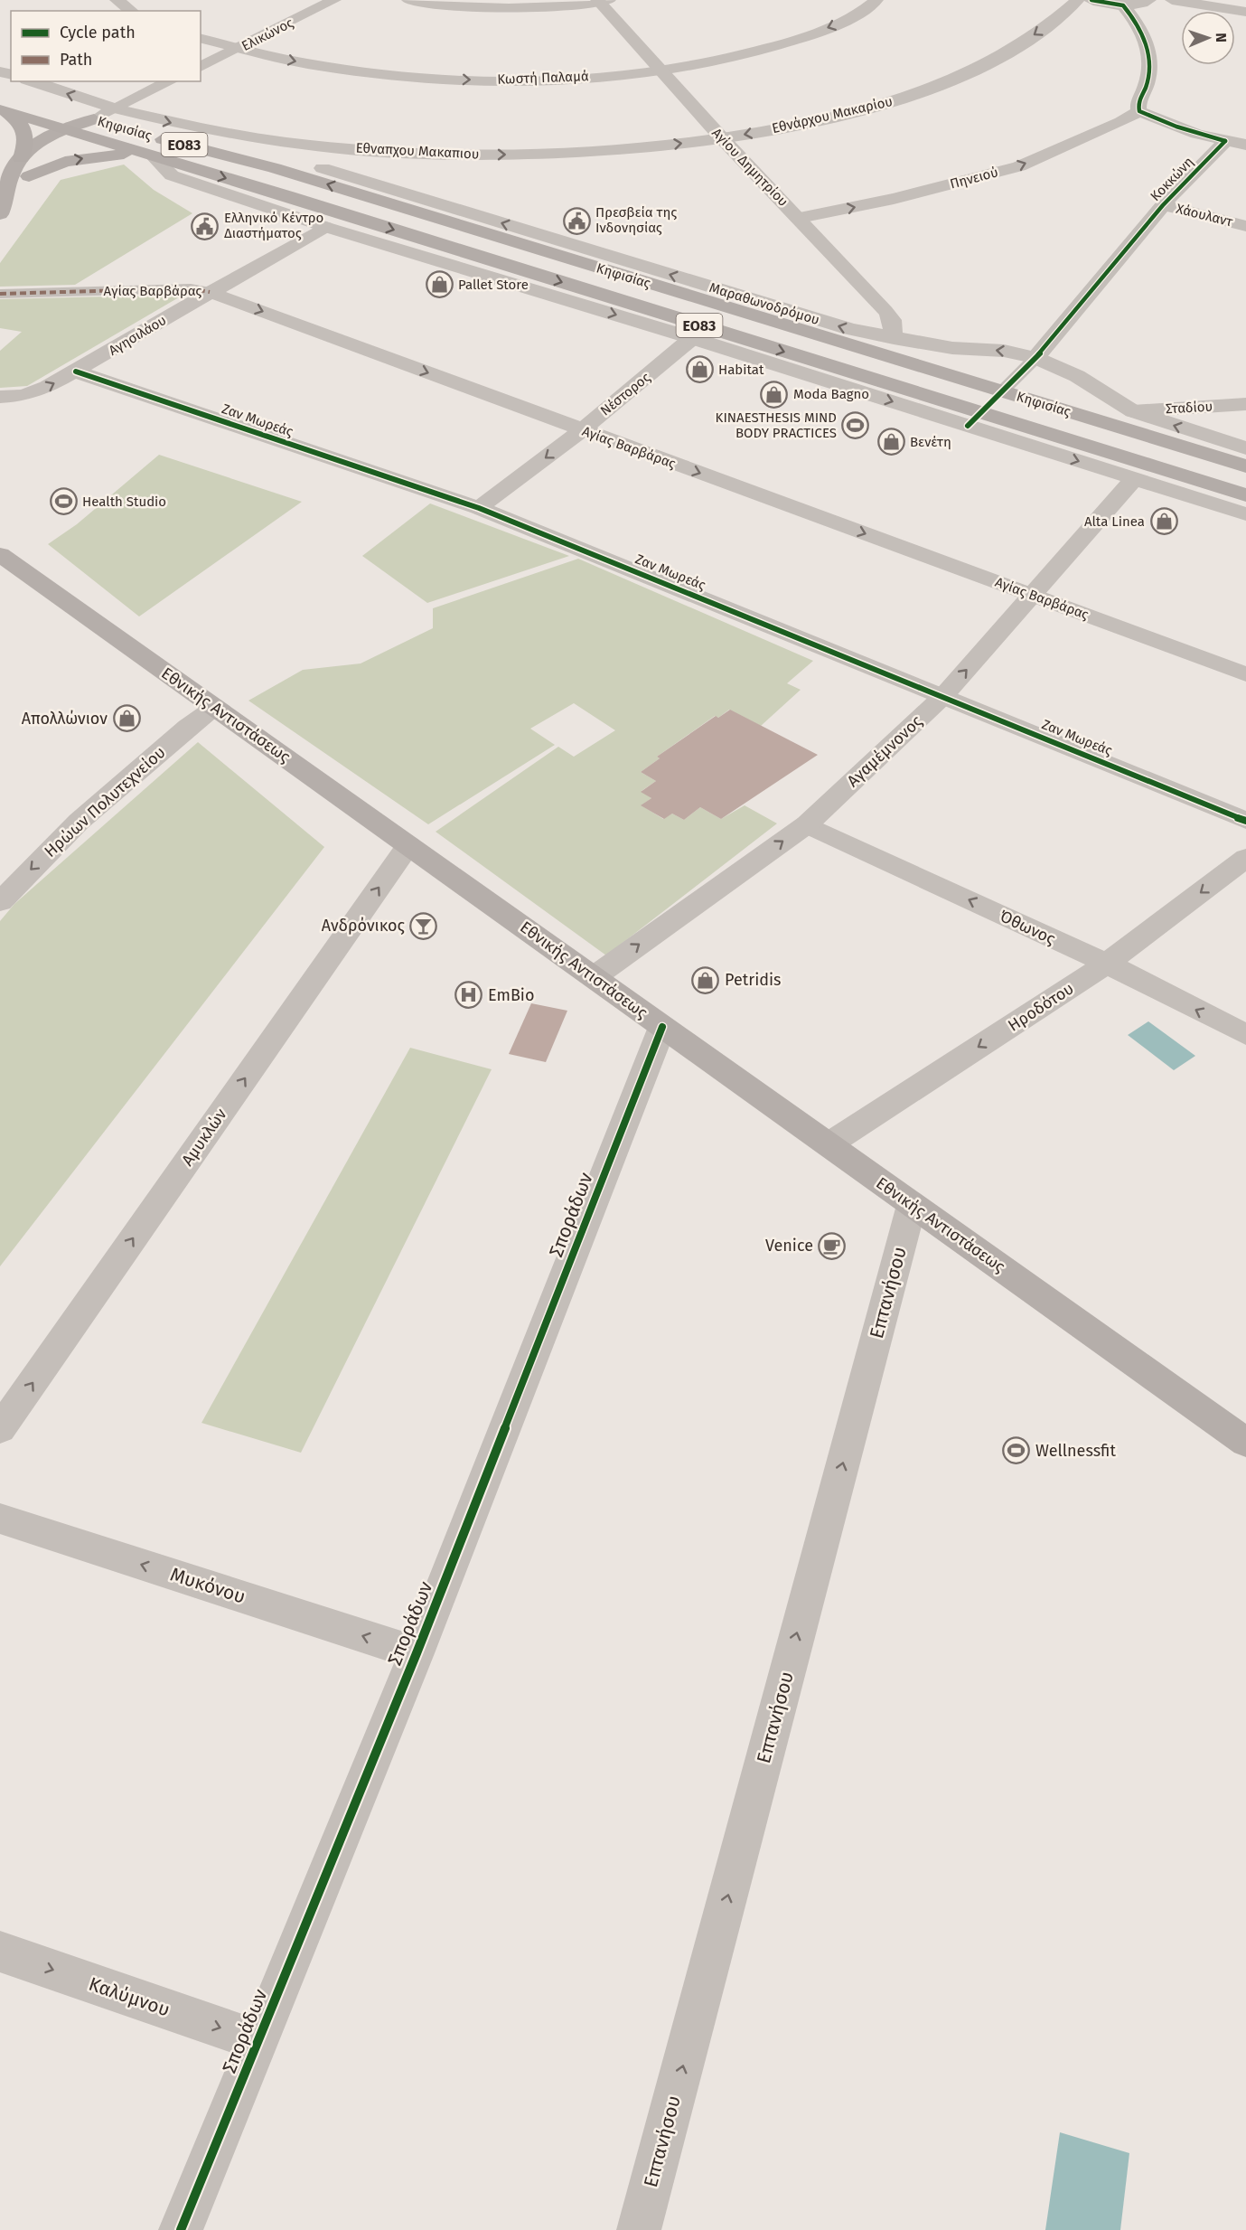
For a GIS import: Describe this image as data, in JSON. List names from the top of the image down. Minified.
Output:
{"streets":{"main road":["Κηφισίας","ΕΟ83","Εθνικής Αντιστάσεως"],"street":["Ελικώνος","Κωστή Παλαμά","Εθνάρχου Μακαρίου","Εθναπχου Μακαπιου","Αγίου Δημητρίου","Πηνειού","Κοκκώνη","Χάουλαντ","Αγίας Βαρβάρας","Μαραθωνοδρόμου","Αγησιλάου","Νέστορος","Σταδίου","Ζαν Μωρεάς","Αγαμέμνονος","Ηρώων Πολυτεχνείου","Όθωνος","Ηροδότου","Αμυκλών","Σποράδων","Επτανήσου","Μυκόνου","Καλύμνου"]},"crossings":[["Ελικώνος","Κωστή Παλαμά"],["Κωστή Παλαμά","Αγίου Δημητρίου"],["Εθνάρχου Μακαρίου","Εθναπχου Μακαπιου"],["Εθνάρχου Μακαρίου","Αγίου Δημητρίου"],["Κηφισίας","Κοκκώνη"],["Κηφισίας","Μαραθωνοδρόμου"],["Κηφισίας","Αγησιλάου"],["Κηφισίας","Νέστορος"],["Κηφισίας","Αγαμέμνονος"],["Εθναπχου Μακαπιου","Αγίου Δημητρίου"],["Εθναπχου Μακαπιου","Μαραθωνοδρόμου"],["Αγίου Δημητρίου","Πηνειού"],["Αγίου Δημητρίου","Μαραθωνοδρόμου"],["Πηνειού","Κοκκώνη"],["Κοκκώνη","Χάουλαντ"],["Κοκκώνη","Μαραθωνοδρόμου"],["Αγίας Βαρβάρας","Αγησιλάου"],["Αγίας Βαρβάρας","Νέστορος"],["Αγίας Βαρβάρας","Αγαμέμνονος"],["Μαραθωνοδρόμου","Σταδίου"],["Αγησιλάου","Ζαν Μωρεάς"],["Νέστορος","Ζαν Μωρεάς"],["Ζαν Μωρεάς","Αγαμέμνονος"],["Εθνικής Αντιστάσεως","Αγαμέμνονος"],["Εθνικής Αντιστάσεως","Ηρώων Πολυτεχνείου"],["Εθνικής Αντιστάσεως","Ηροδότου"],["Εθνικής Αντιστάσεως","Αμυκλών"],["Εθνικής Αντιστάσεως","Σποράδων"],["Εθνικής Αντιστάσεως","Επτανήσου"],["Αγαμέμνονος","Όθωνος"],["Όθωνος","Ηροδότου"],["Σποράδων","Μυκόνου"],["Σποράδων","Καλύμνου"]],"one_way":["Εθνάρχου Μακαρίου","Πηνειού","Αγίας Βαρβάρας","Μαραθωνοδρόμου","Νέστορος","Αγαμέμνονος","Ηρώων Πολυτεχνείου","Όθωνος","Ηροδότου","Αμυκλών","Επτανήσου","Μυκόνου","Καλύμνου"],"places":{"public building":["Πρεσβεία της Ινδονησίας","Ελληνικό Κέντρο Διαστήματος"],"shop":["Pallet Store","Habitat","Moda Bagno","Βενέτη","Alta Linea","Απολλώνιον","Petridis"],"sports":["KINAESTHESIS MIND BODY PRACTICES","Health Studio","Wellnessfit"],"bar":["Ανδρόνικος"],"hospital":["EmBio"],"cafe":["Venice"]},"legend":["Cycle path","Path"],"north":"right"}
